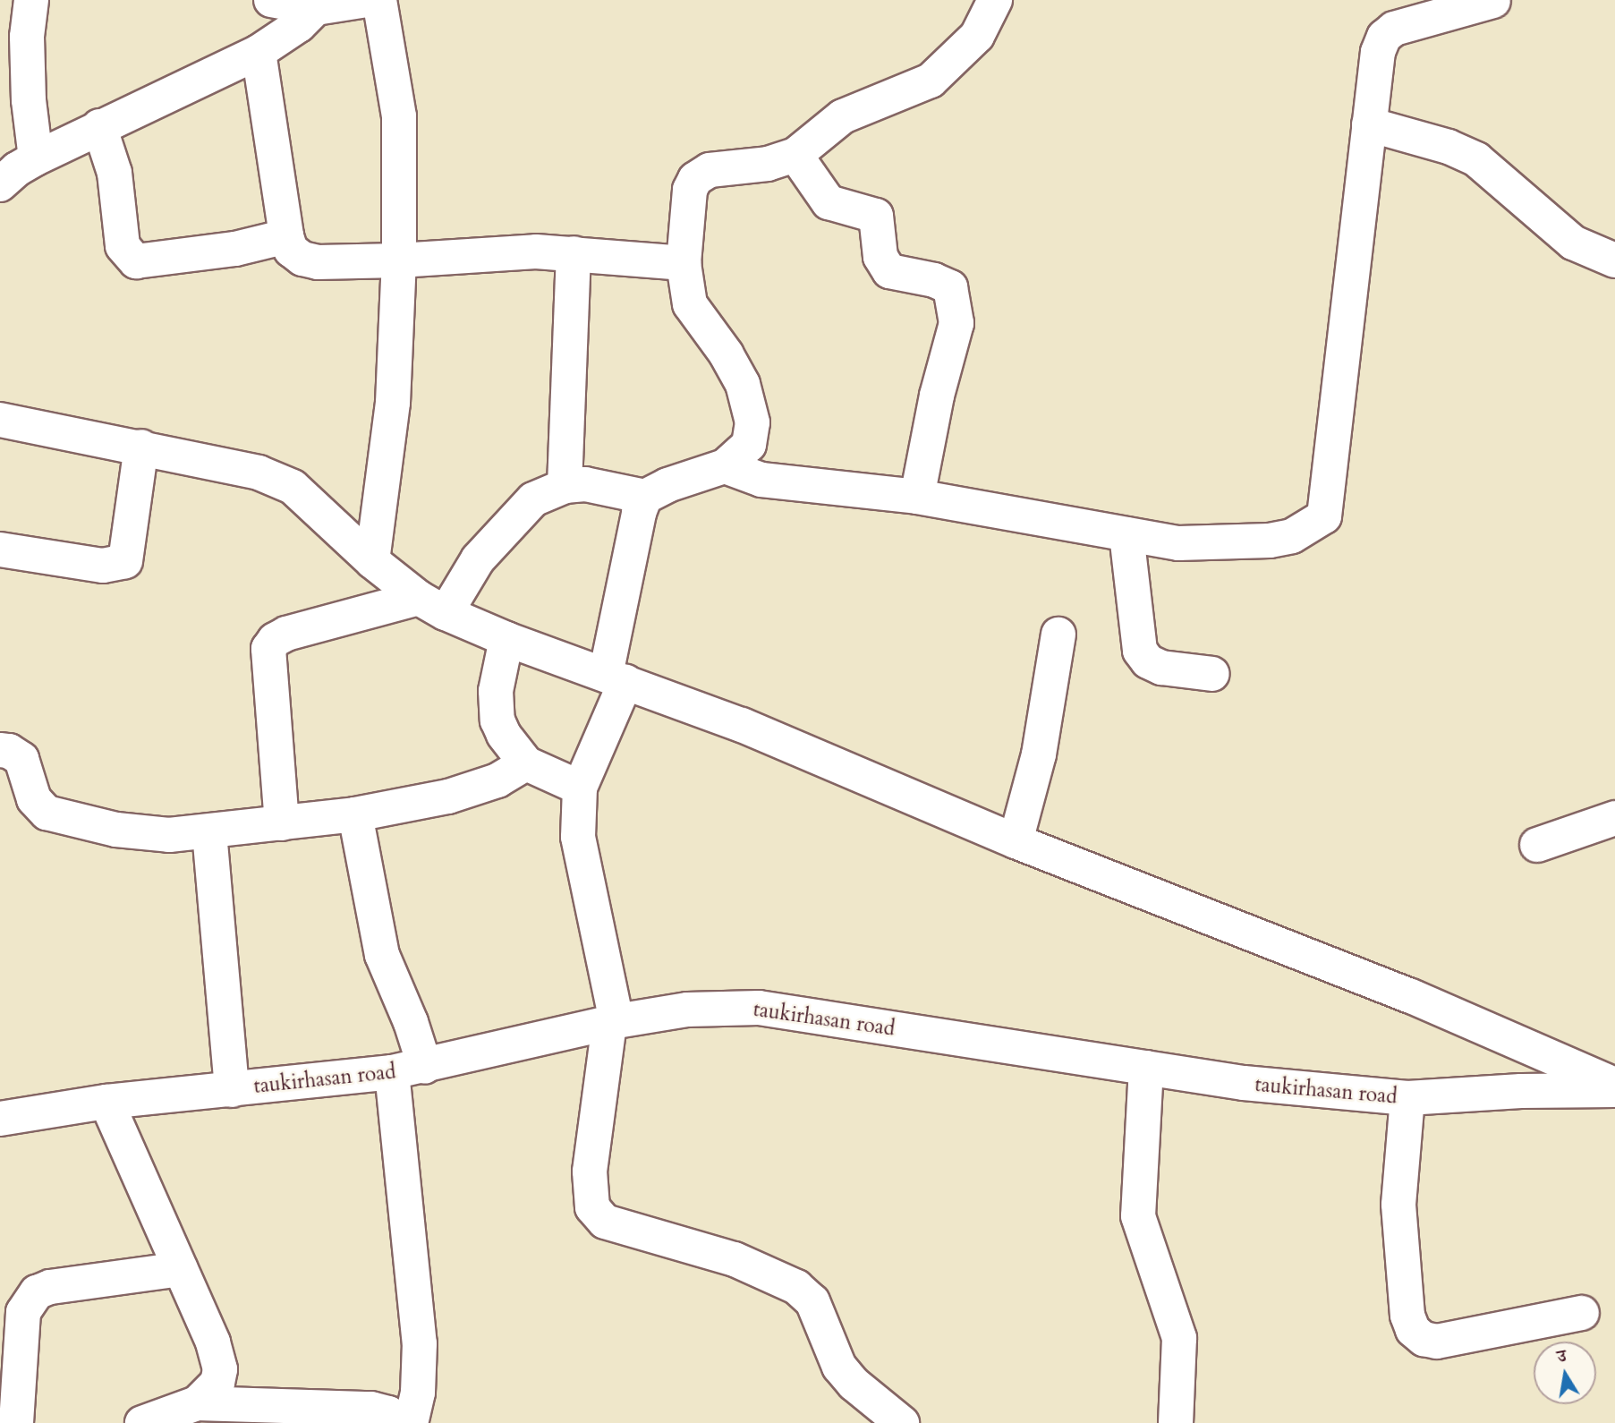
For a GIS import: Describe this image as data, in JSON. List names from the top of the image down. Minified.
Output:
{"streets":{"street":["taukirhasan road"]},"north":"top"}
